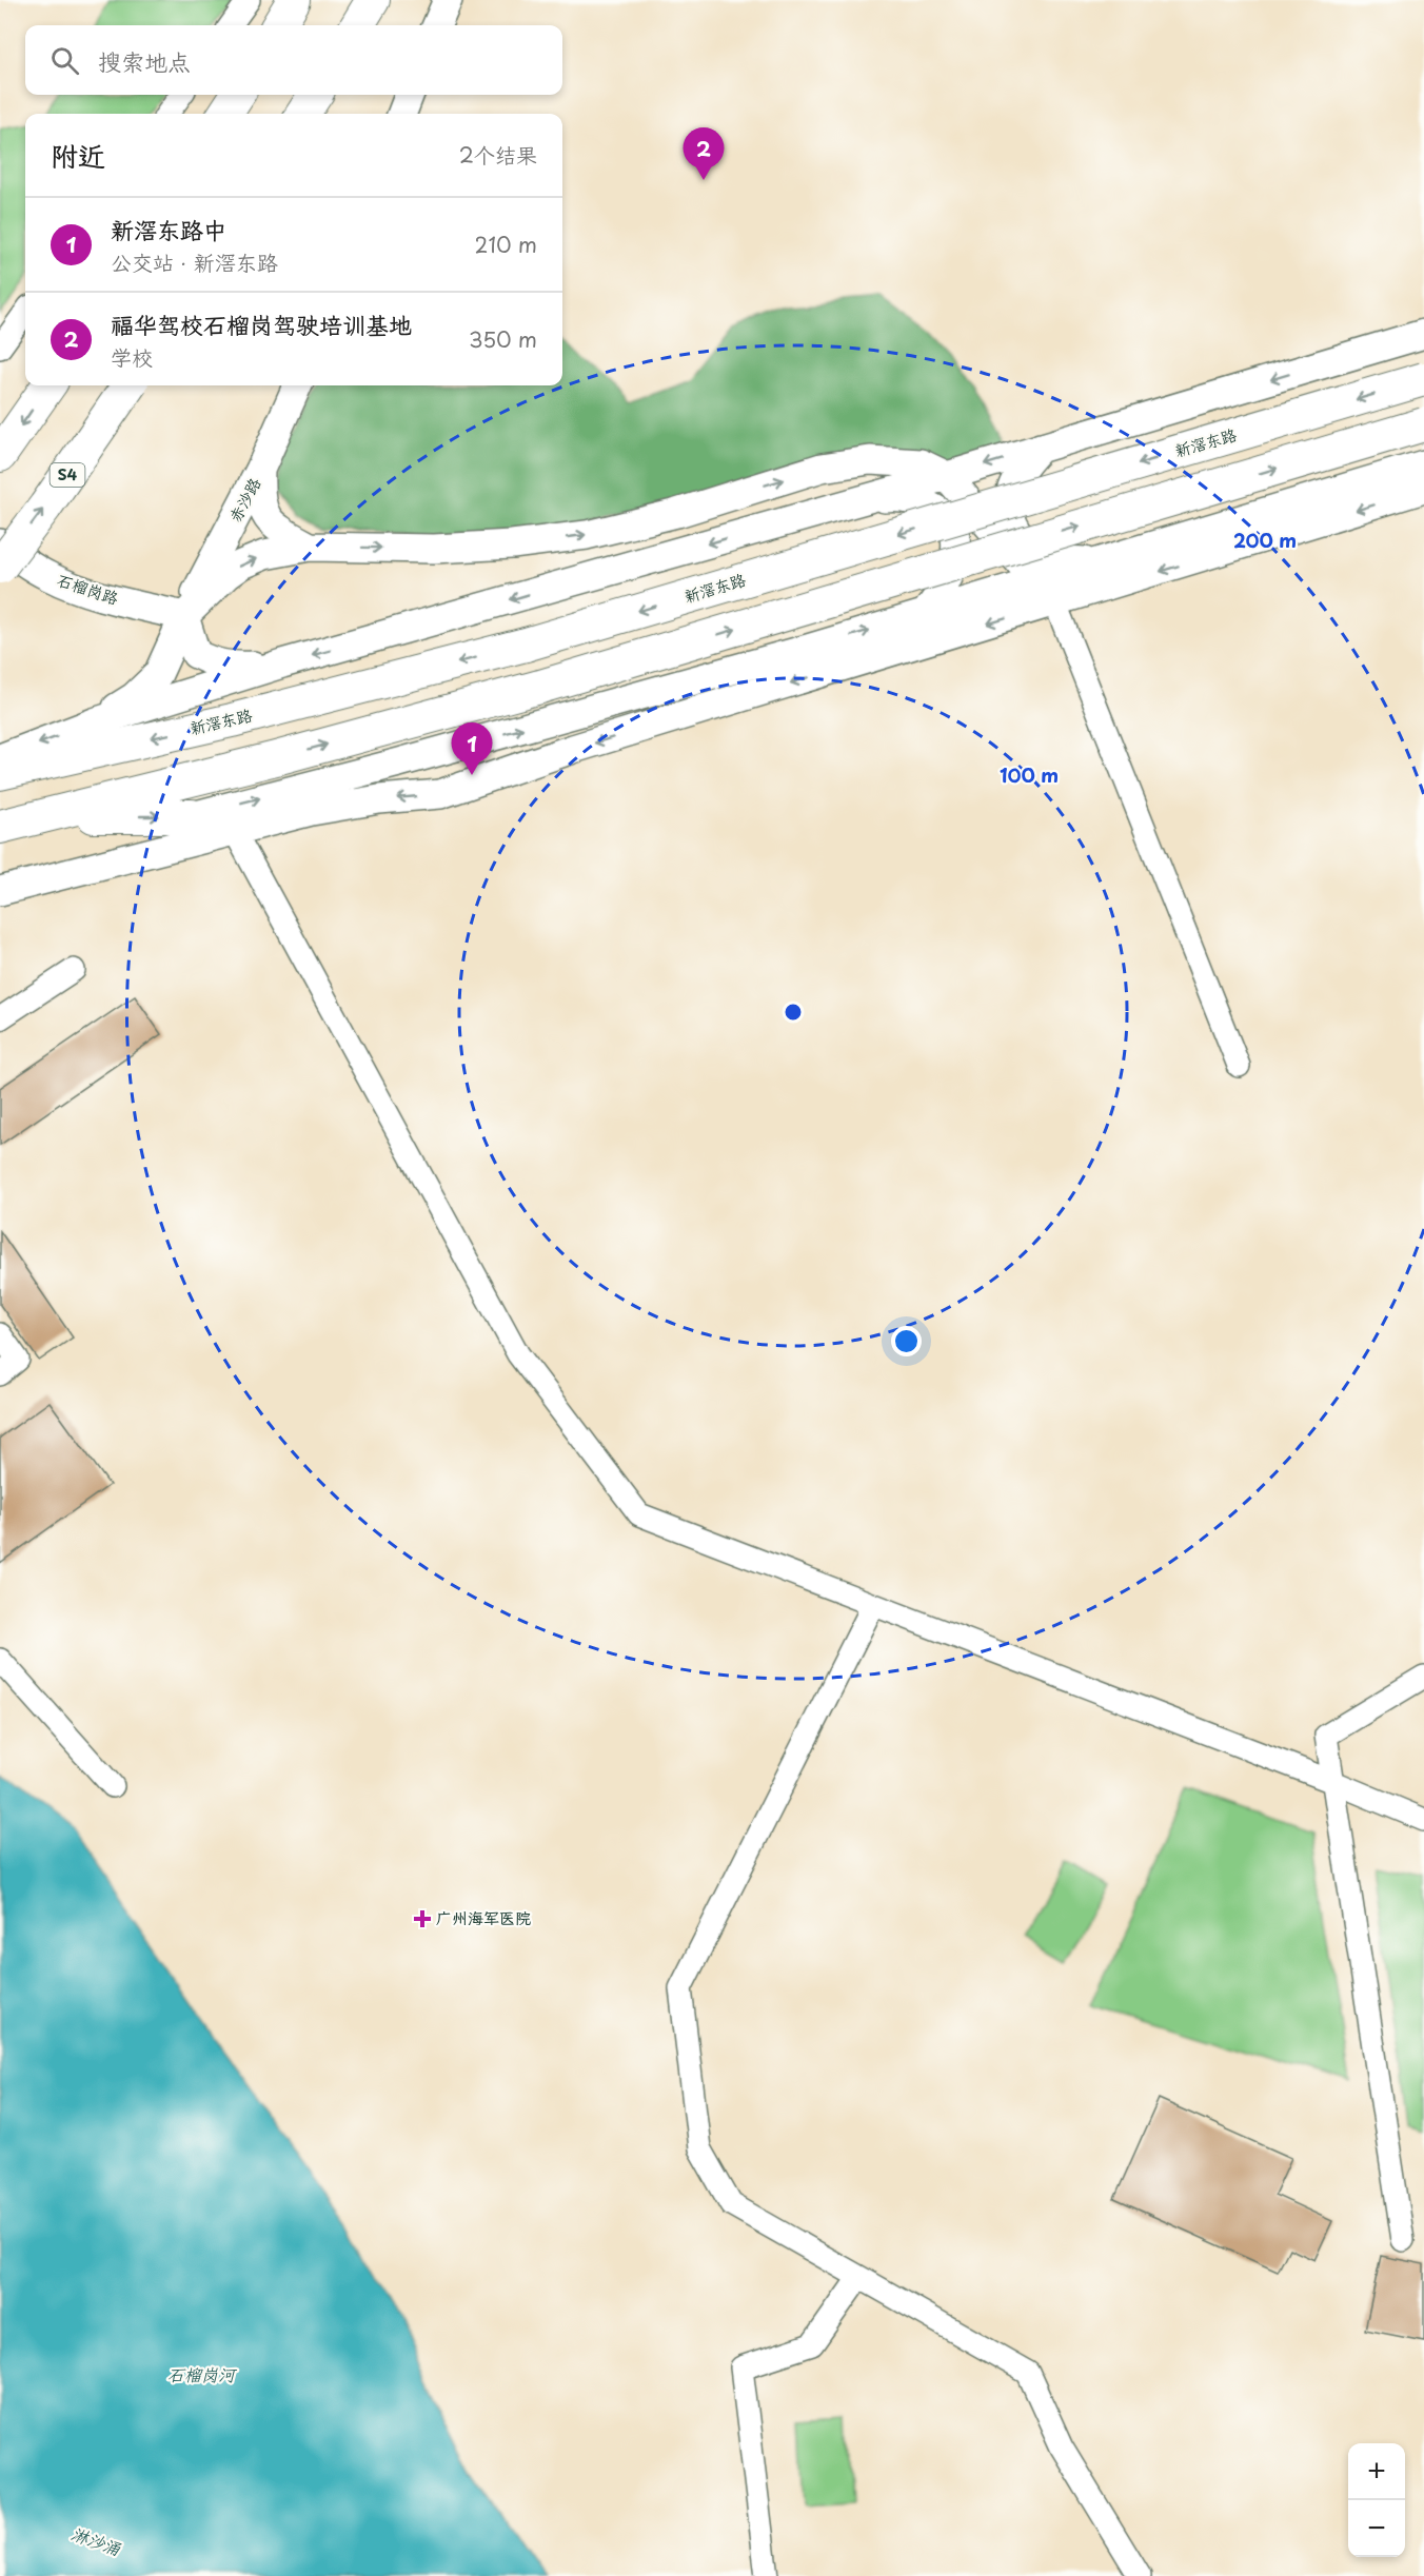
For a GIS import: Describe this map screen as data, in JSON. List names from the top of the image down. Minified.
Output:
{"streets":{"highway":["新滘东路","S4"],"main road":["赤沙路","石榴岗路"]},"crossings":[["赤沙路","石榴岗路"]],"water":["石榴岗河","淋沙涌"],"places":{"health":["广州海军医院"]},"page":{"search":"搜索地点","heading":["附近","2个结果"],"pins":["2","1"],"list":[{"mark":"1","name":"新滘东路中","note":"公交站 · 新滘东路","value":"210 m"},{"mark":"2","name":"福华驾校石榴岗驾驶培训基地","note":"学校","value":"350 m"}],"map_buttons":["+","−"]},"rings":["200 m","100 m"]}
